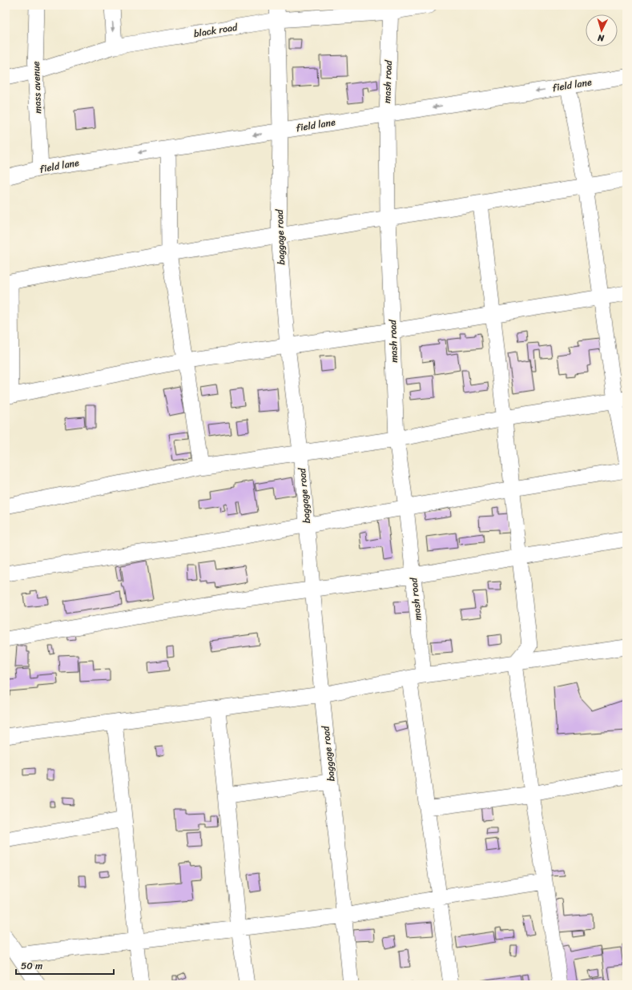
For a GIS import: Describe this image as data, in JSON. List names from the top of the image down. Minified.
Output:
{"streets":{"street":["black road","mash road","field lane","mass avenue","baggage road"]},"crossings":[["black road","mash road"],["black road","mass avenue"],["black road","baggage road"],["mash road","field lane"],["field lane","mass avenue"],["field lane","baggage road"]],"scale_bar":"50 m","north":"bottom"}
